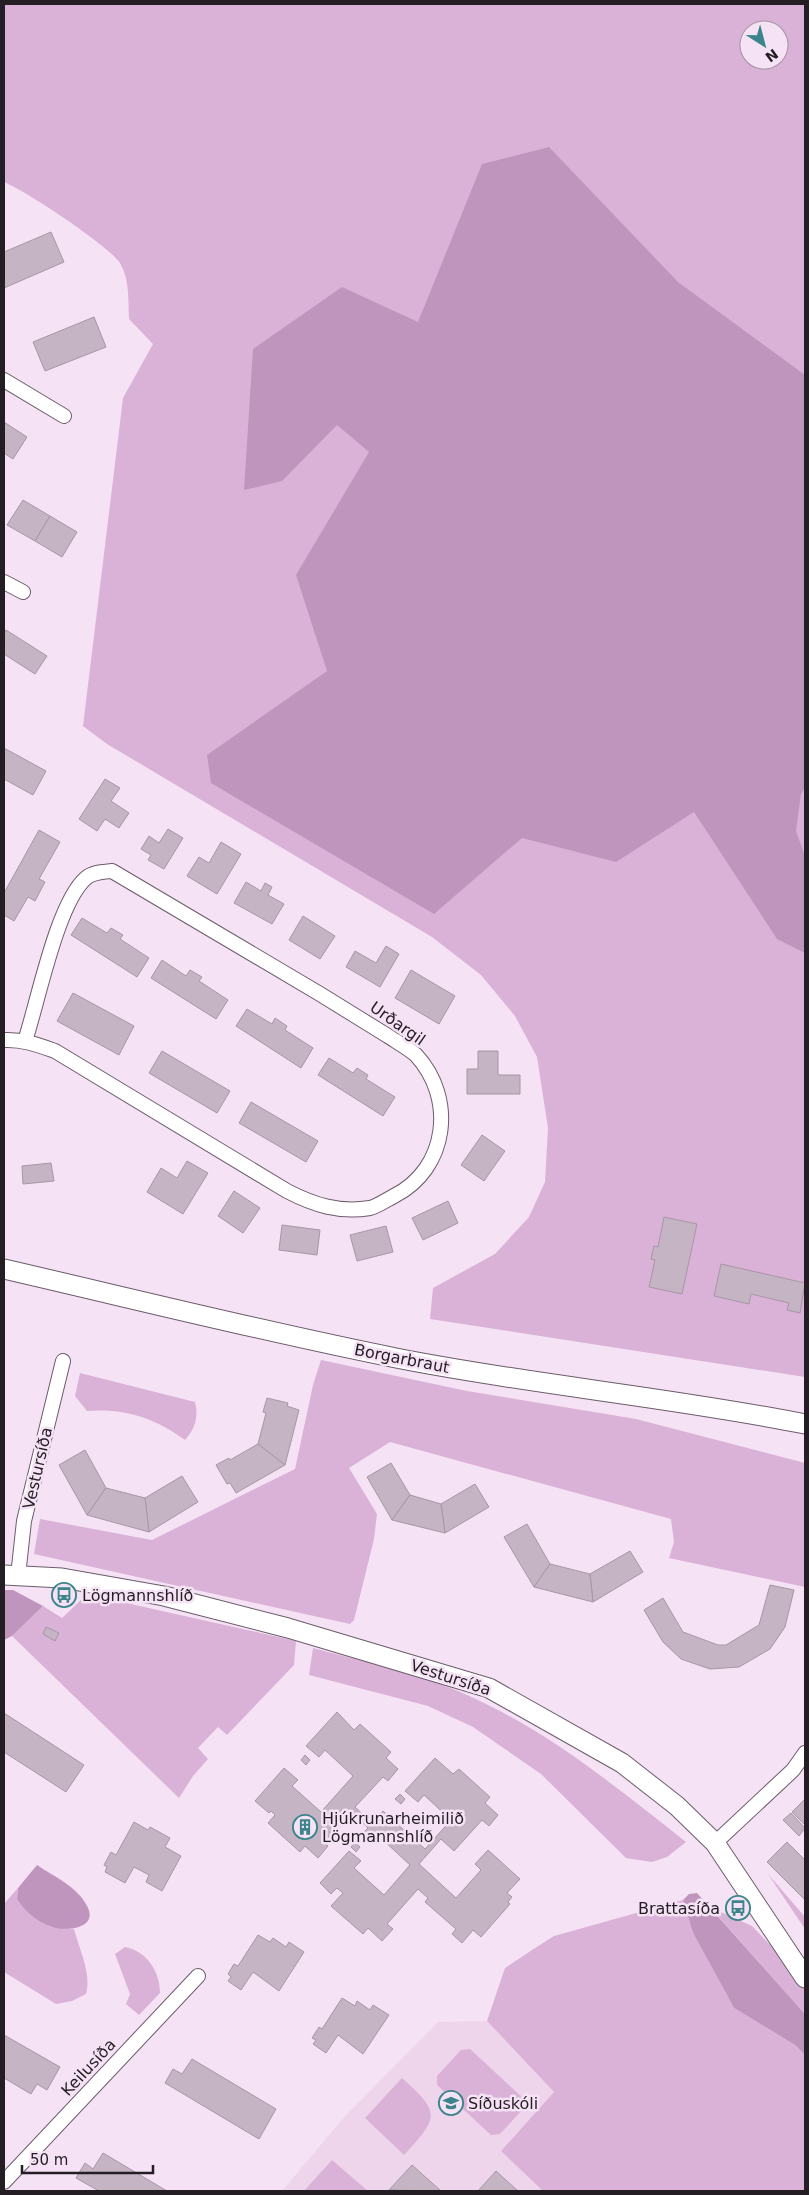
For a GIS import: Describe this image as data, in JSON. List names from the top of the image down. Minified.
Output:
{"streets":{"street":["Urðargil","Borgarbraut","Vestursíða","Keilusíða"]},"places":{"bus stop":["Lögmannshlíð","Brattasíða"],"building":["Hjúkrunarheimilið Lögmannshlíð"],"school or university":["Síðuskóli"]},"scale_bar":"50 m","north":"bottom right"}
